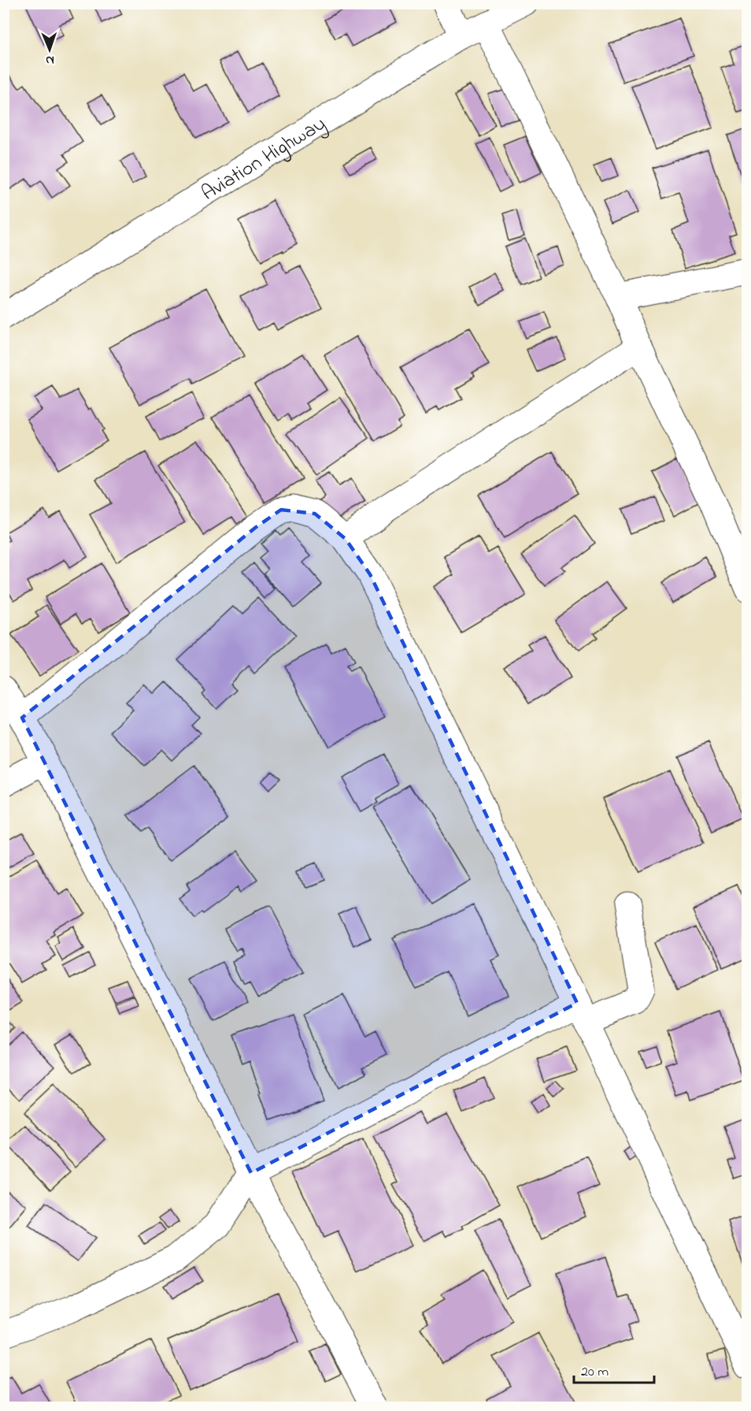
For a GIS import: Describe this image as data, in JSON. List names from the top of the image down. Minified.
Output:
{"streets":{"street":["Aviation Highway"]},"scale_bar":"20 m","north":"bottom"}
